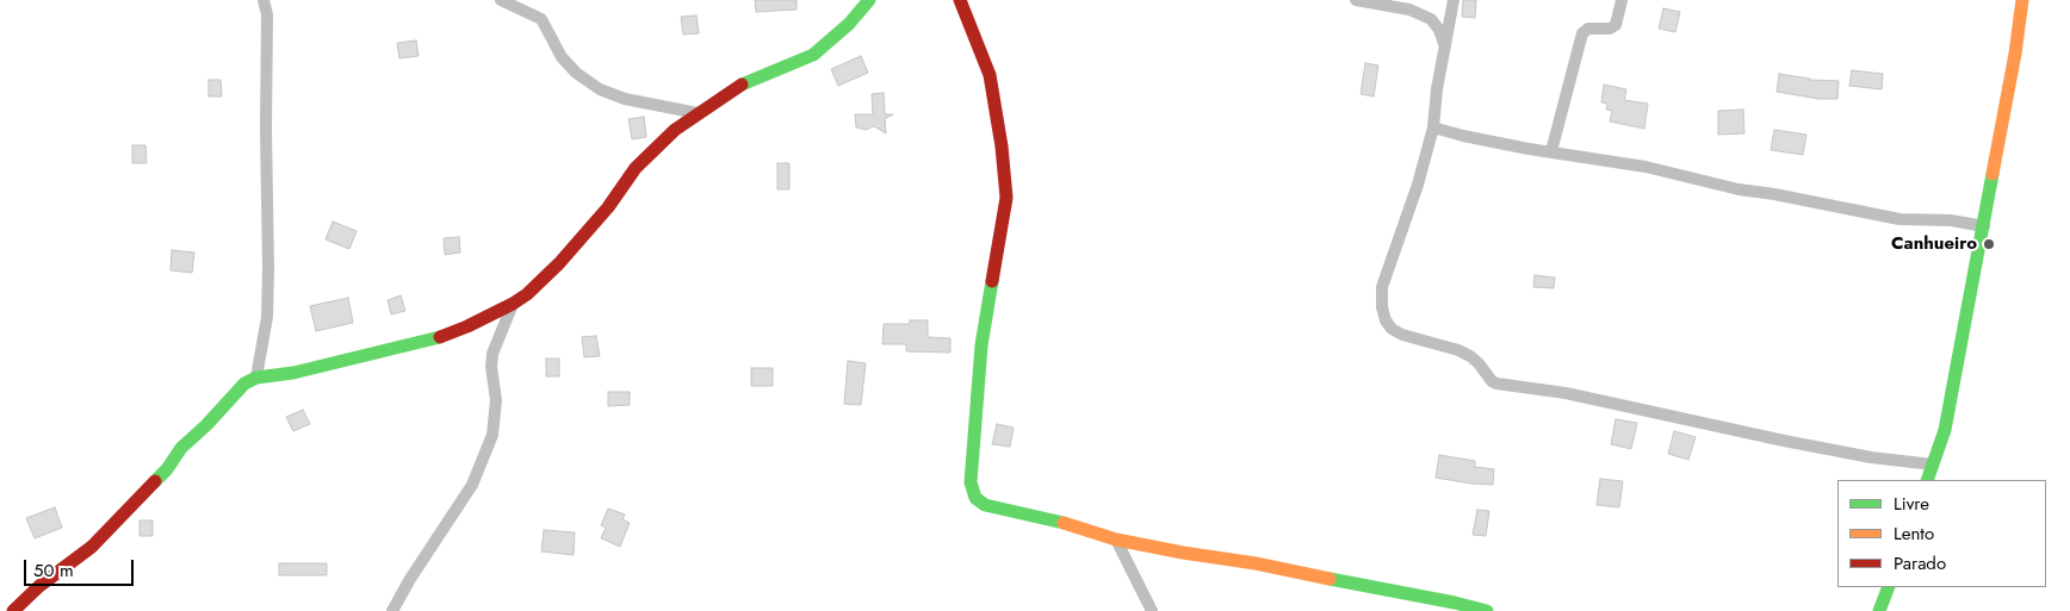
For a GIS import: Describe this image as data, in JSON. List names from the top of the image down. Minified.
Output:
{"places":["Canhueiro"],"legend":["Livre","Lento","Parado"],"scale_bar":"50 m"}
